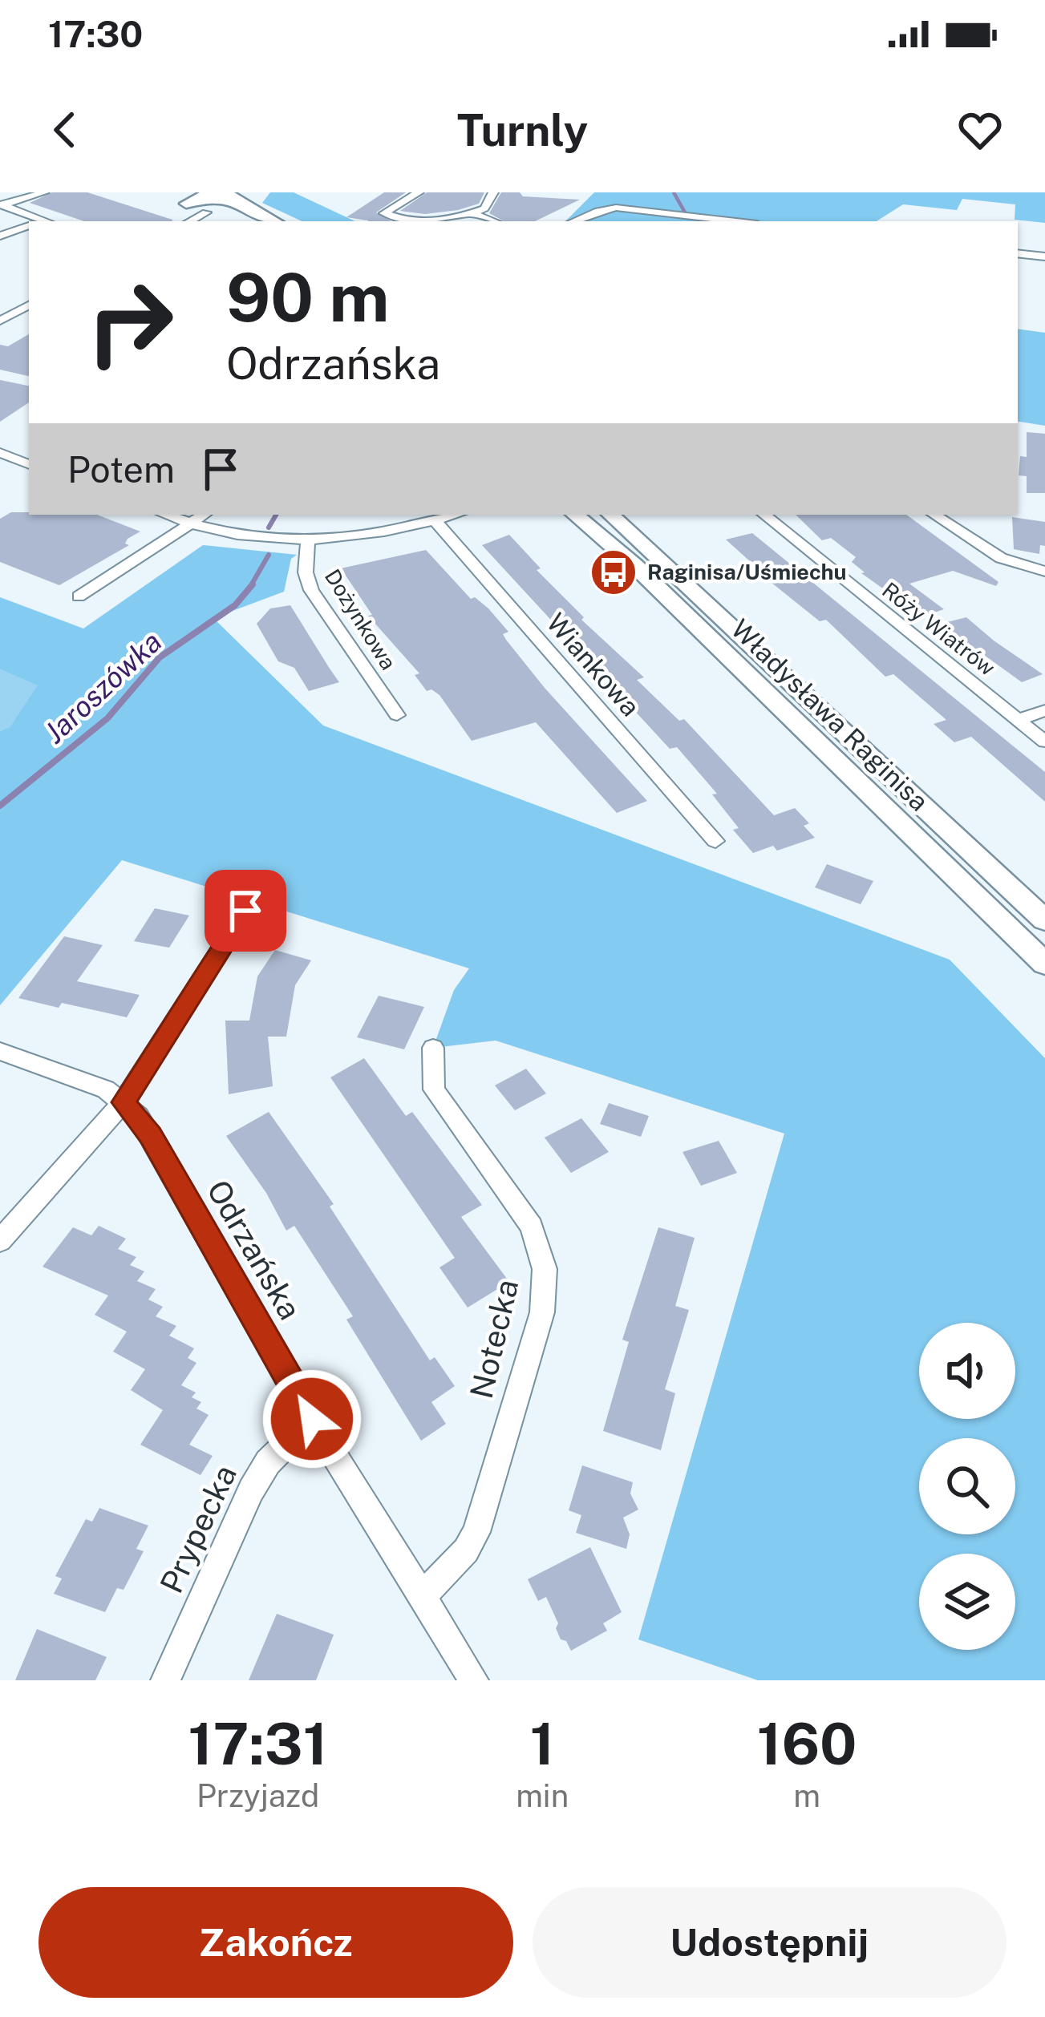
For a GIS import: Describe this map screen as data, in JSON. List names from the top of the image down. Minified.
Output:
{"streets":{"main road":["Władysława Raginisa"],"street":["Dożynkowa","Róży Wiatrów","Wiankowa","Odrzańska","Notecka","Prypecka"]},"crossings":[["Odrzańska","Notecka"],["Odrzańska","Prypecka"]],"water":["Jaroszówka"],"places":{"bus stop":["Raginisa/Uśmiechu"]},"page":{"status":"17:30","header":"Turnly","turn":["90 m","Odrzańska"],"then":"Potem","eta":["17:31","Przyjazd","1","min","160","m"],"buttons":["Zakończ","Udostępnij"]}}
